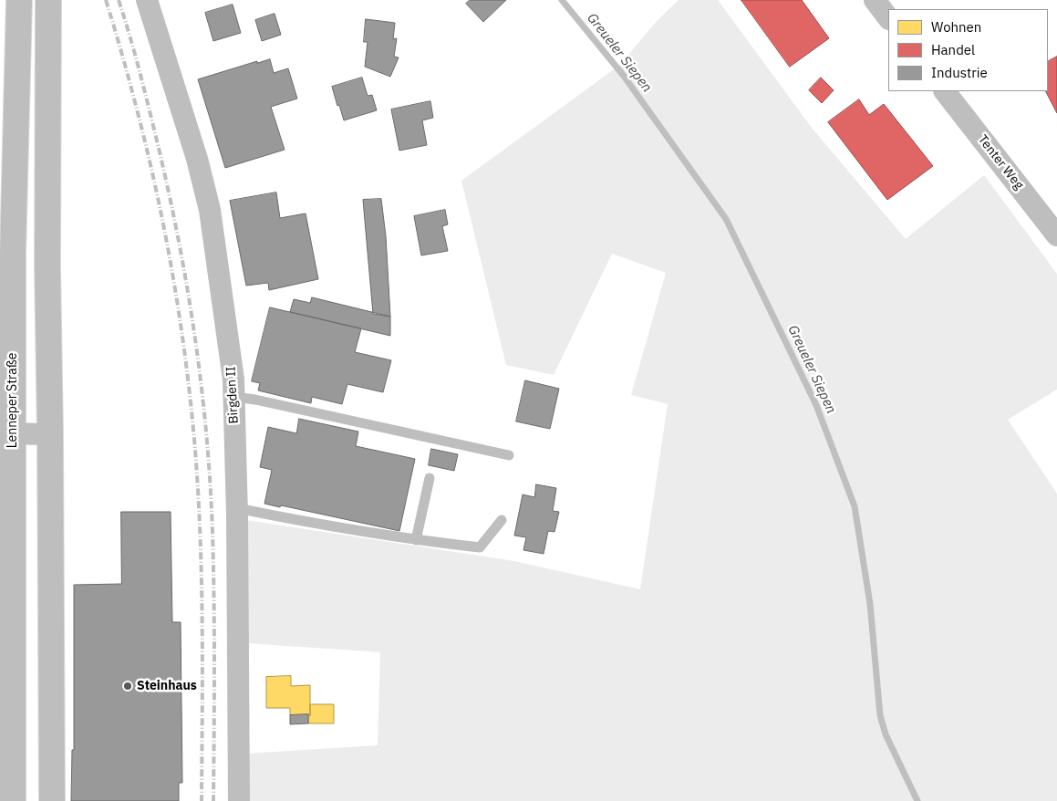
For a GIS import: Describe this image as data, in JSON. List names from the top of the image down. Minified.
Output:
{"streets":{"main road":["Lenneper Straße"],"street":["Tenter Weg","Birgden II"]},"water":["Greueler Siepen"],"places":["Steinhaus"],"legend":["Wohnen","Handel","Industrie"]}
